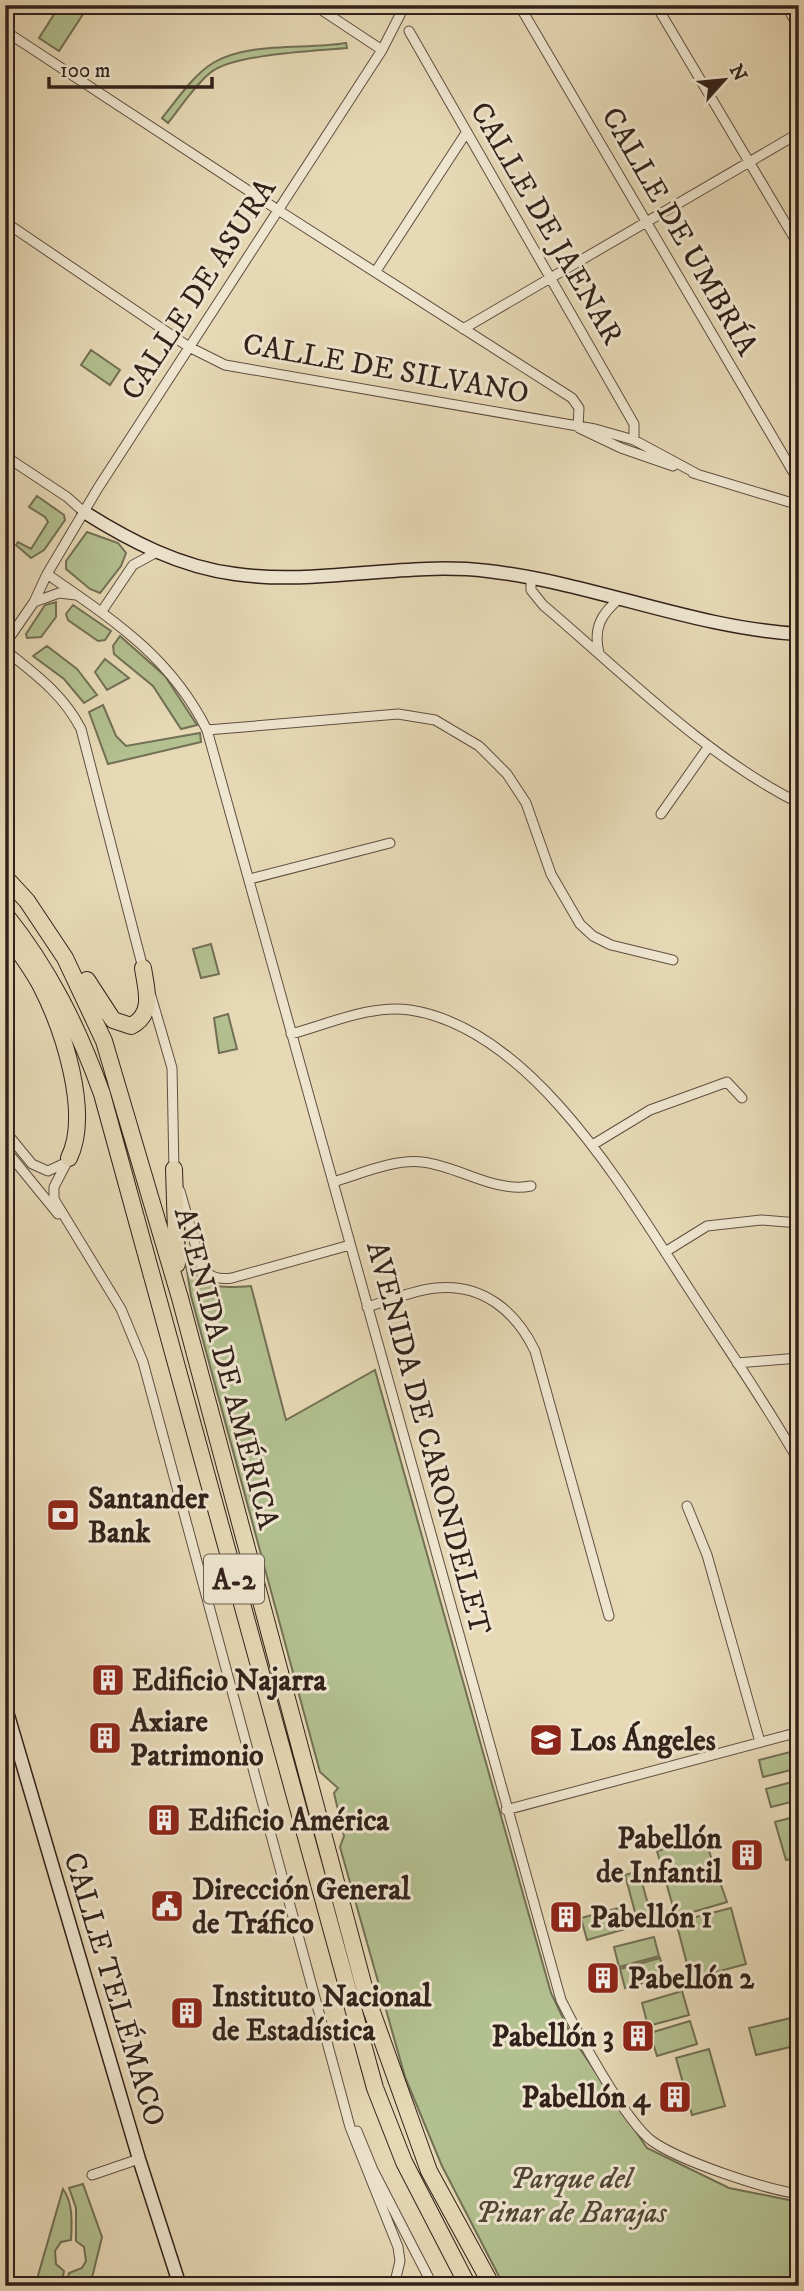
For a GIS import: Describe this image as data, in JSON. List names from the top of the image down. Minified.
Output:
{"streets":{"highway":["AVENIDA DE AMÉRICA","A-2"],"street":["CALLE DE JAENAR","CALLE DE UMBRÍA","CALLE DE ASURA","CALLE DE SILVANO","AVENIDA DE CARONDELET","CALLE TELÉMACO"]},"crossings":[["CALLE DE JAENAR","CALLE DE SILVANO"],["CALLE DE ASURA","CALLE DE SILVANO"],["CALLE DE ASURA","AVENIDA DE CARONDELET"]],"parks":["Parque del Pinar de Barajas"],"places":{"bank":["Santander Bank"],"building":["Edificio Najarra","Axiare Patrimonio","Edificio América","Pabellón de Infantil","Pabellón 1","Pabellón 2","Instituto Nacional de Estadística","Pabellón 3","Pabellón 4"],"school or university":["Los Ángeles"],"public building":["Dirección General de Tráfico"]},"scale_bar":"100 m","north":"top right"}
